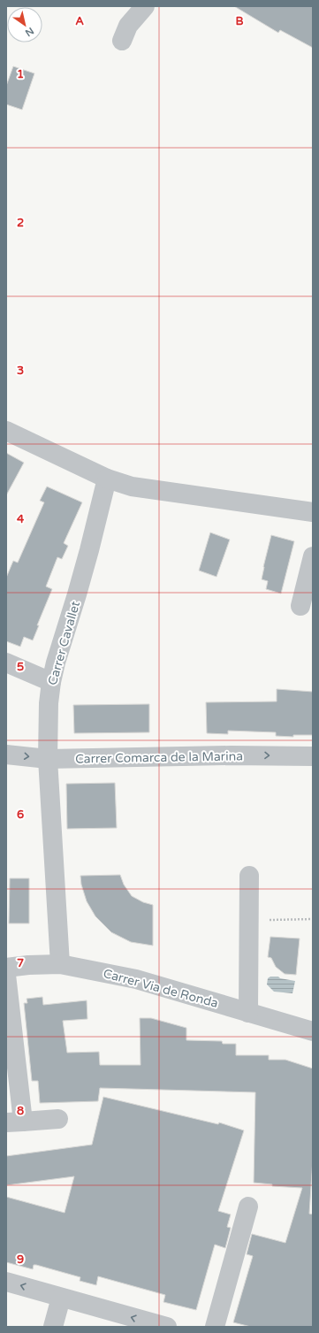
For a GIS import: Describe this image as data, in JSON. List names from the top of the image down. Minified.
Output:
{"streets":{"street":["Carrer Cavallet","Carrer Comarca de la Marina","Carrer Via de Ronda"]},"crossings":[["Carrer Cavallet","Carrer Comarca de la Marina"],["Carrer Cavallet","Carrer Via de Ronda"]],"one_way":["Carrer Comarca de la Marina"],"north":"bottom right","grid":{"columns":["A","B"],"rows":["1","2","3","4","5","6","7","8","9"]}}
